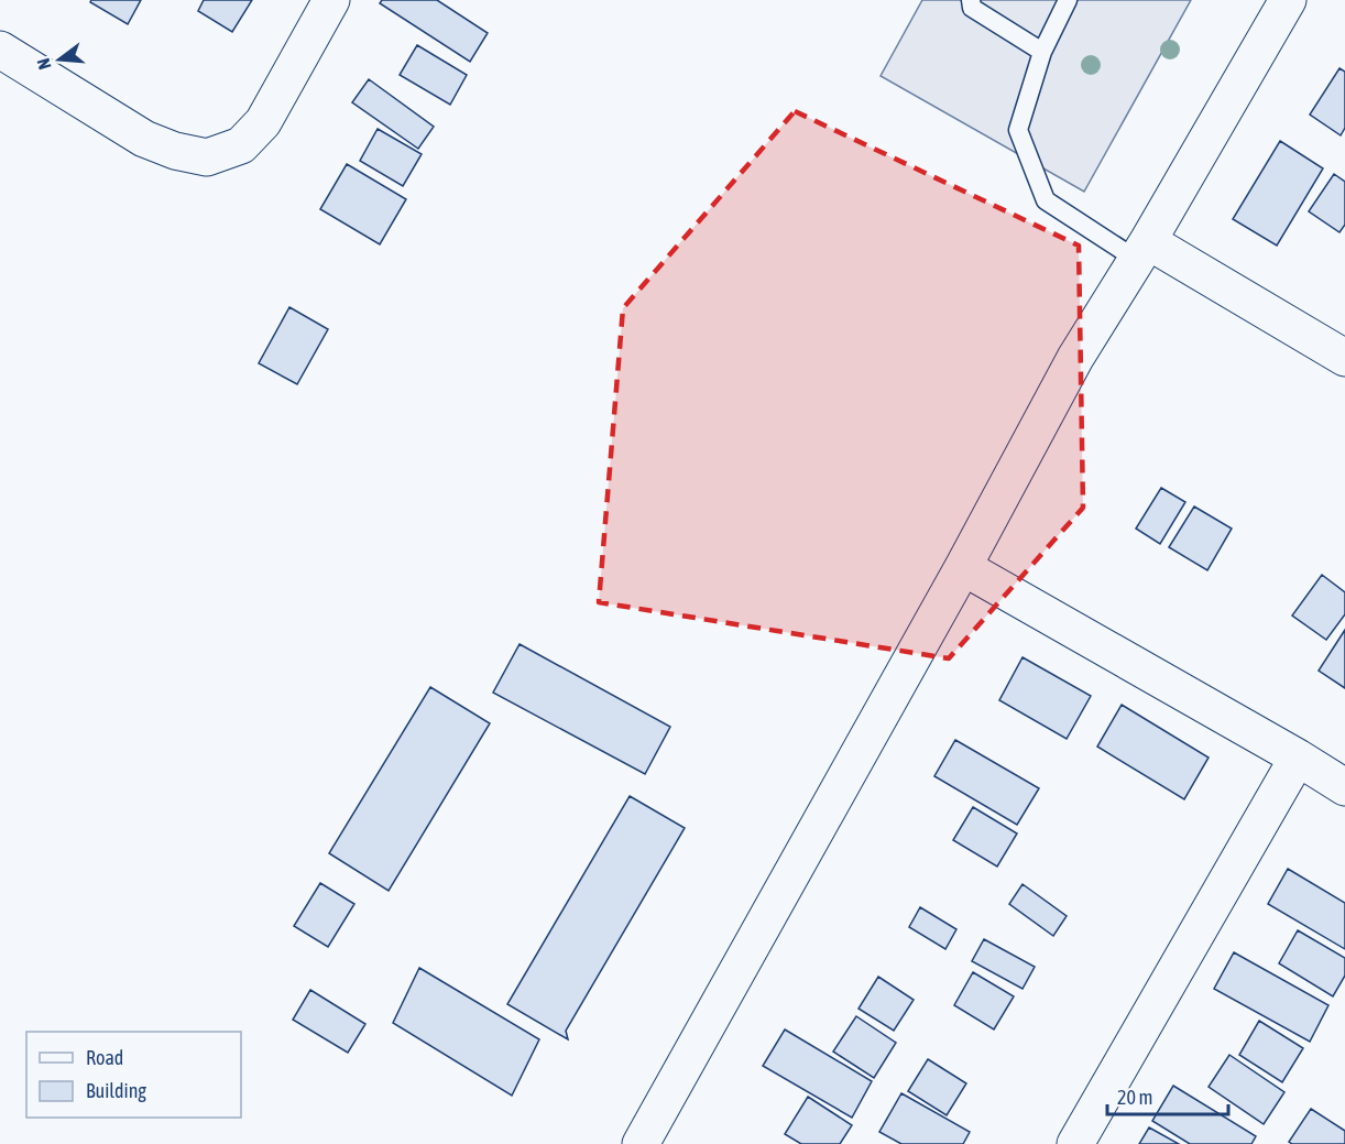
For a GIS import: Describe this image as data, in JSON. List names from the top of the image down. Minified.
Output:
{"legend":["Road","Building"],"scale_bar":"20 m","north":"left"}
